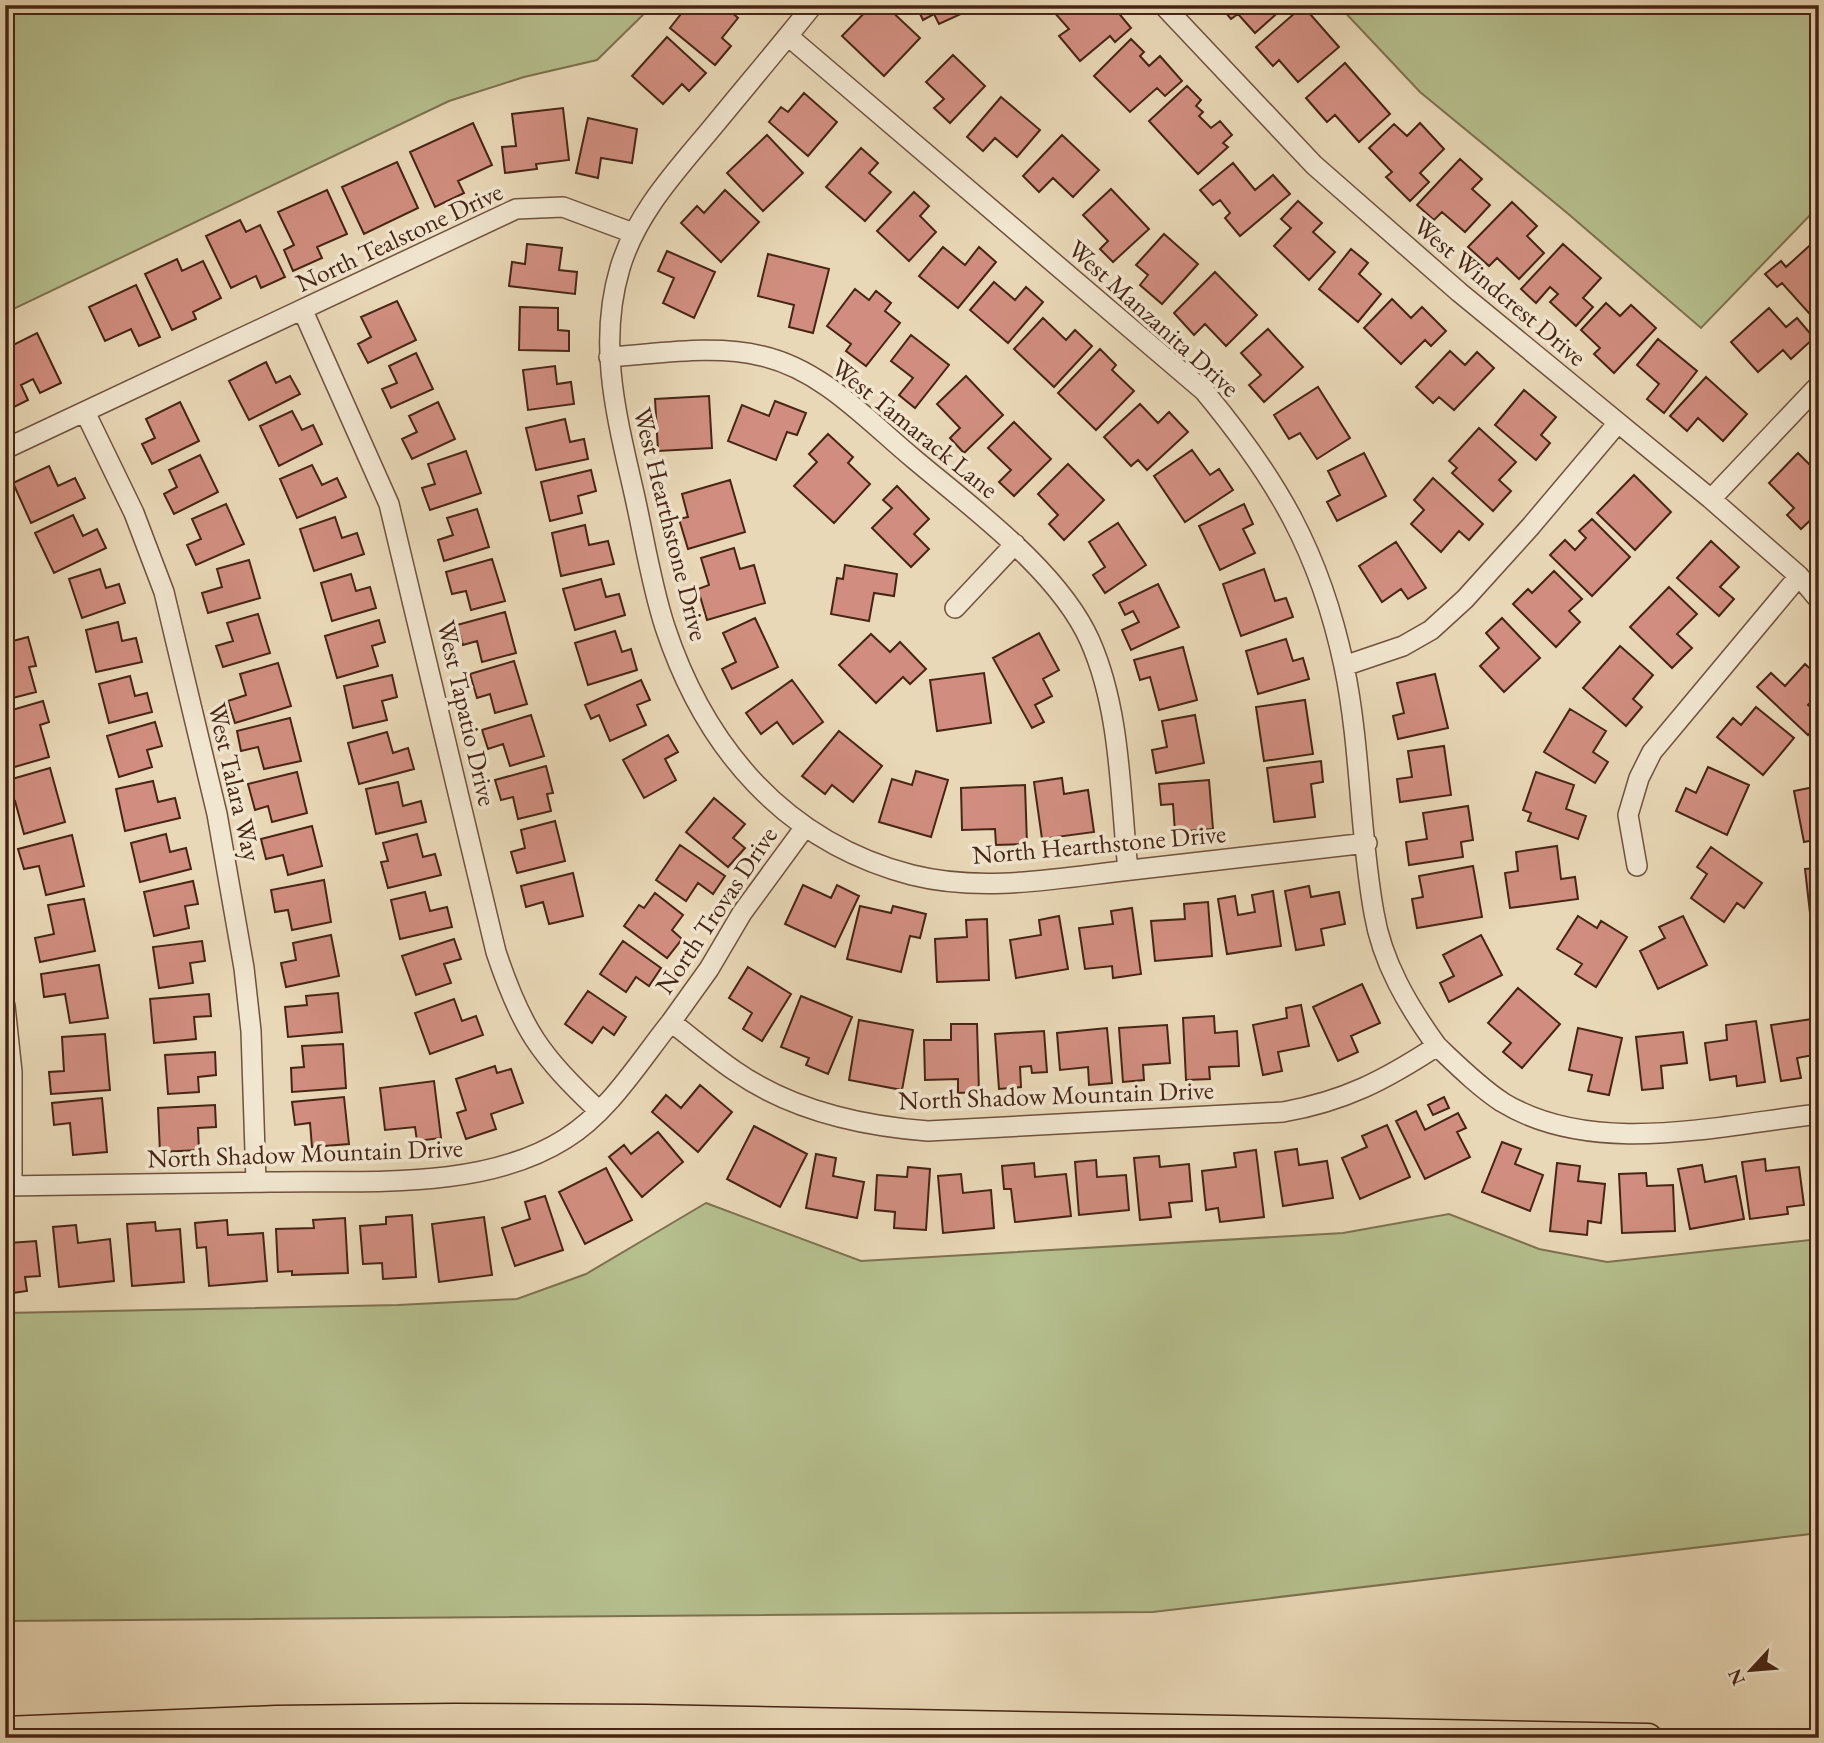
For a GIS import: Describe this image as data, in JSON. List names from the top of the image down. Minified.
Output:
{"streets":{"street":["North Tealstone Drive","West Windcrest Drive","West Manzanita Drive","West Tamarack Lane","West Hearthstone Drive","West Tapatio Drive","West Talara Way","North Hearthstone Drive","North Trovas Drive","North Shadow Mountain Drive"]},"crossings":[["North Tealstone Drive","West Hearthstone Drive"],["North Tealstone Drive","West Tapatio Drive"],["North Tealstone Drive","West Talara Way"],["West Manzanita Drive","North Hearthstone Drive"],["West Manzanita Drive","North Shadow Mountain Drive"],["West Tamarack Lane","West Hearthstone Drive"],["West Tamarack Lane","North Hearthstone Drive"],["West Hearthstone Drive","North Hearthstone Drive"],["West Hearthstone Drive","North Trovas Drive"],["West Tapatio Drive","North Shadow Mountain Drive"],["West Talara Way","North Shadow Mountain Drive"],["North Hearthstone Drive","North Trovas Drive"],["North Trovas Drive","North Shadow Mountain Drive"]],"north":"bottom left"}
